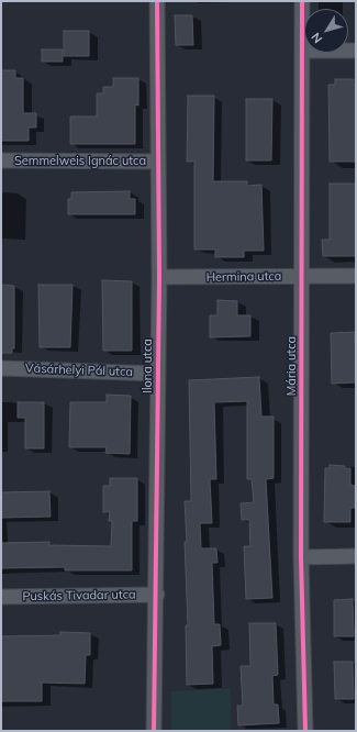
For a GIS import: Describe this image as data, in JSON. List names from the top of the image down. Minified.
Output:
{"streets":{"street":["Semmelweis Ignác utca","Hermina utca","Ilona utca","Mária utca","Vásárhelyi Pál utca","Puskás Tivadar utca"]},"crossings":[["Semmelweis Ignác utca","Ilona utca"],["Hermina utca","Ilona utca"],["Hermina utca","Mária utca"],["Ilona utca","Vásárhelyi Pál utca"],["Ilona utca","Puskás Tivadar utca"]],"north":"bottom left"}
